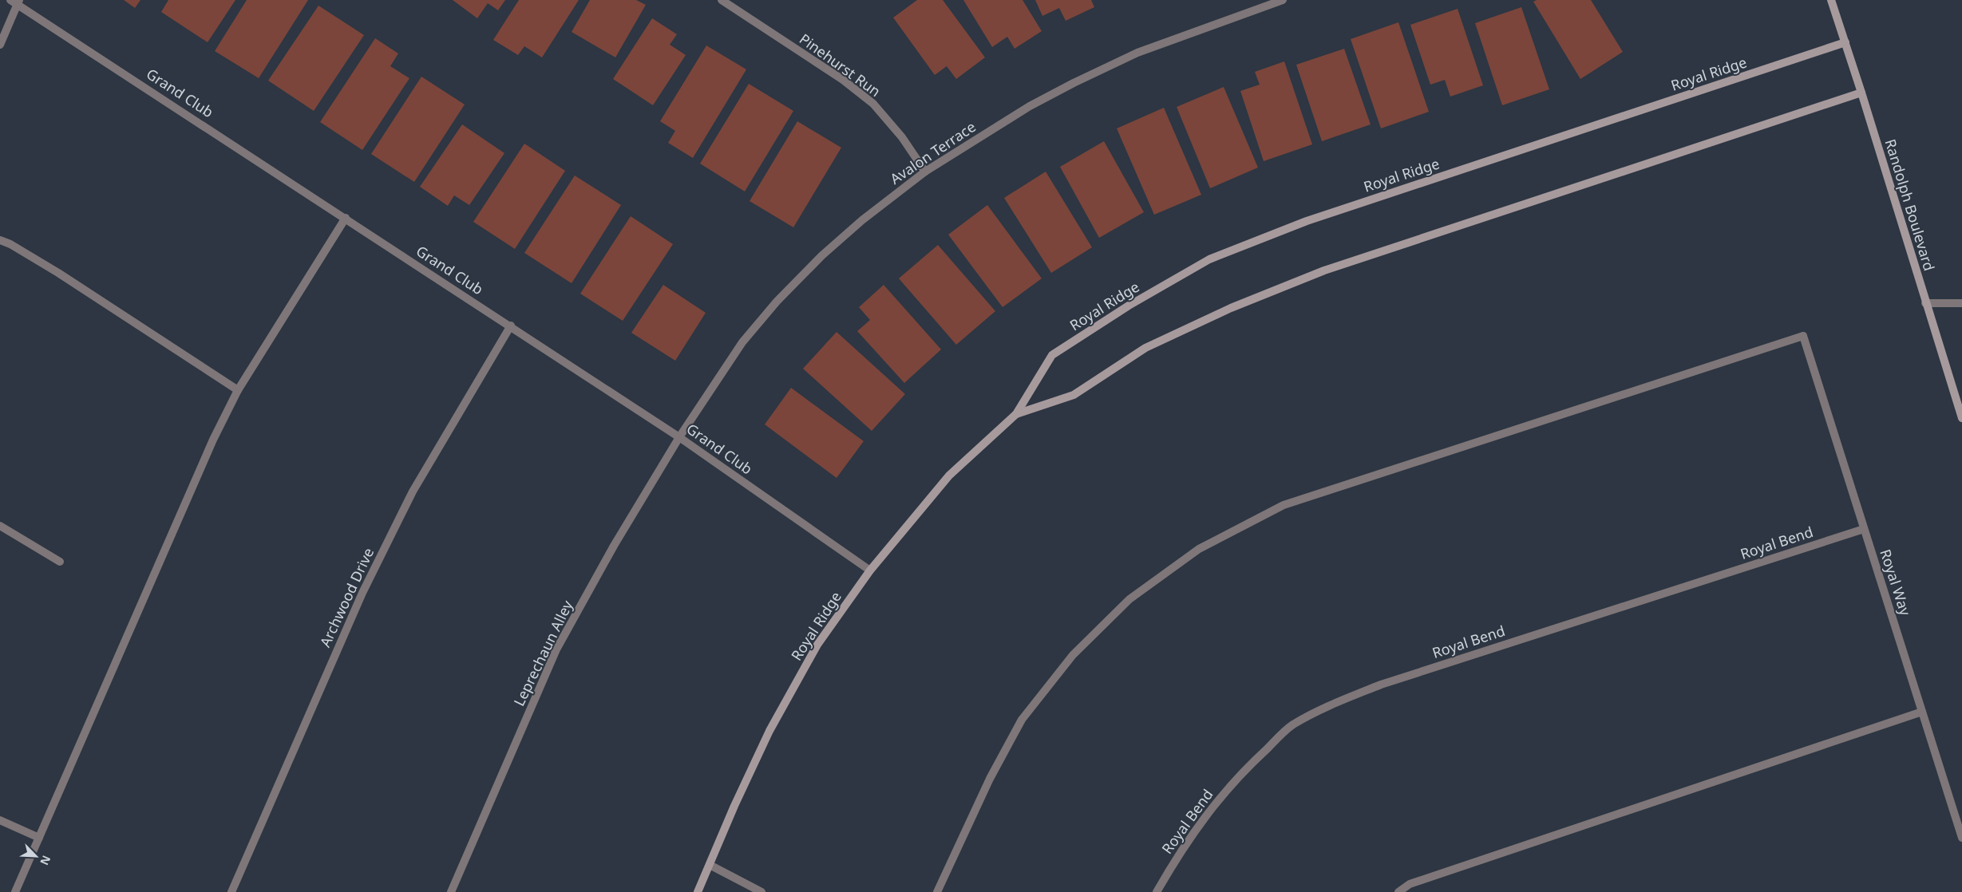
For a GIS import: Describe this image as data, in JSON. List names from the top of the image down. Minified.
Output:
{"streets":{"street":["Pinehurst Run","Royal Ridge","Grand Club","Avalon Terrace","Randolph Boulevard","Royal Bend","Royal Way","Archwood Drive","Leprechaun Alley"]},"crossings":[["Pinehurst Run","Avalon Terrace"],["Royal Ridge","Grand Club"],["Royal Ridge","Randolph Boulevard"],["Grand Club","Avalon Terrace"],["Grand Club","Archwood Drive"],["Grand Club","Leprechaun Alley"],["Avalon Terrace","Leprechaun Alley"],["Royal Bend","Royal Way"]],"north":"bottom right"}
